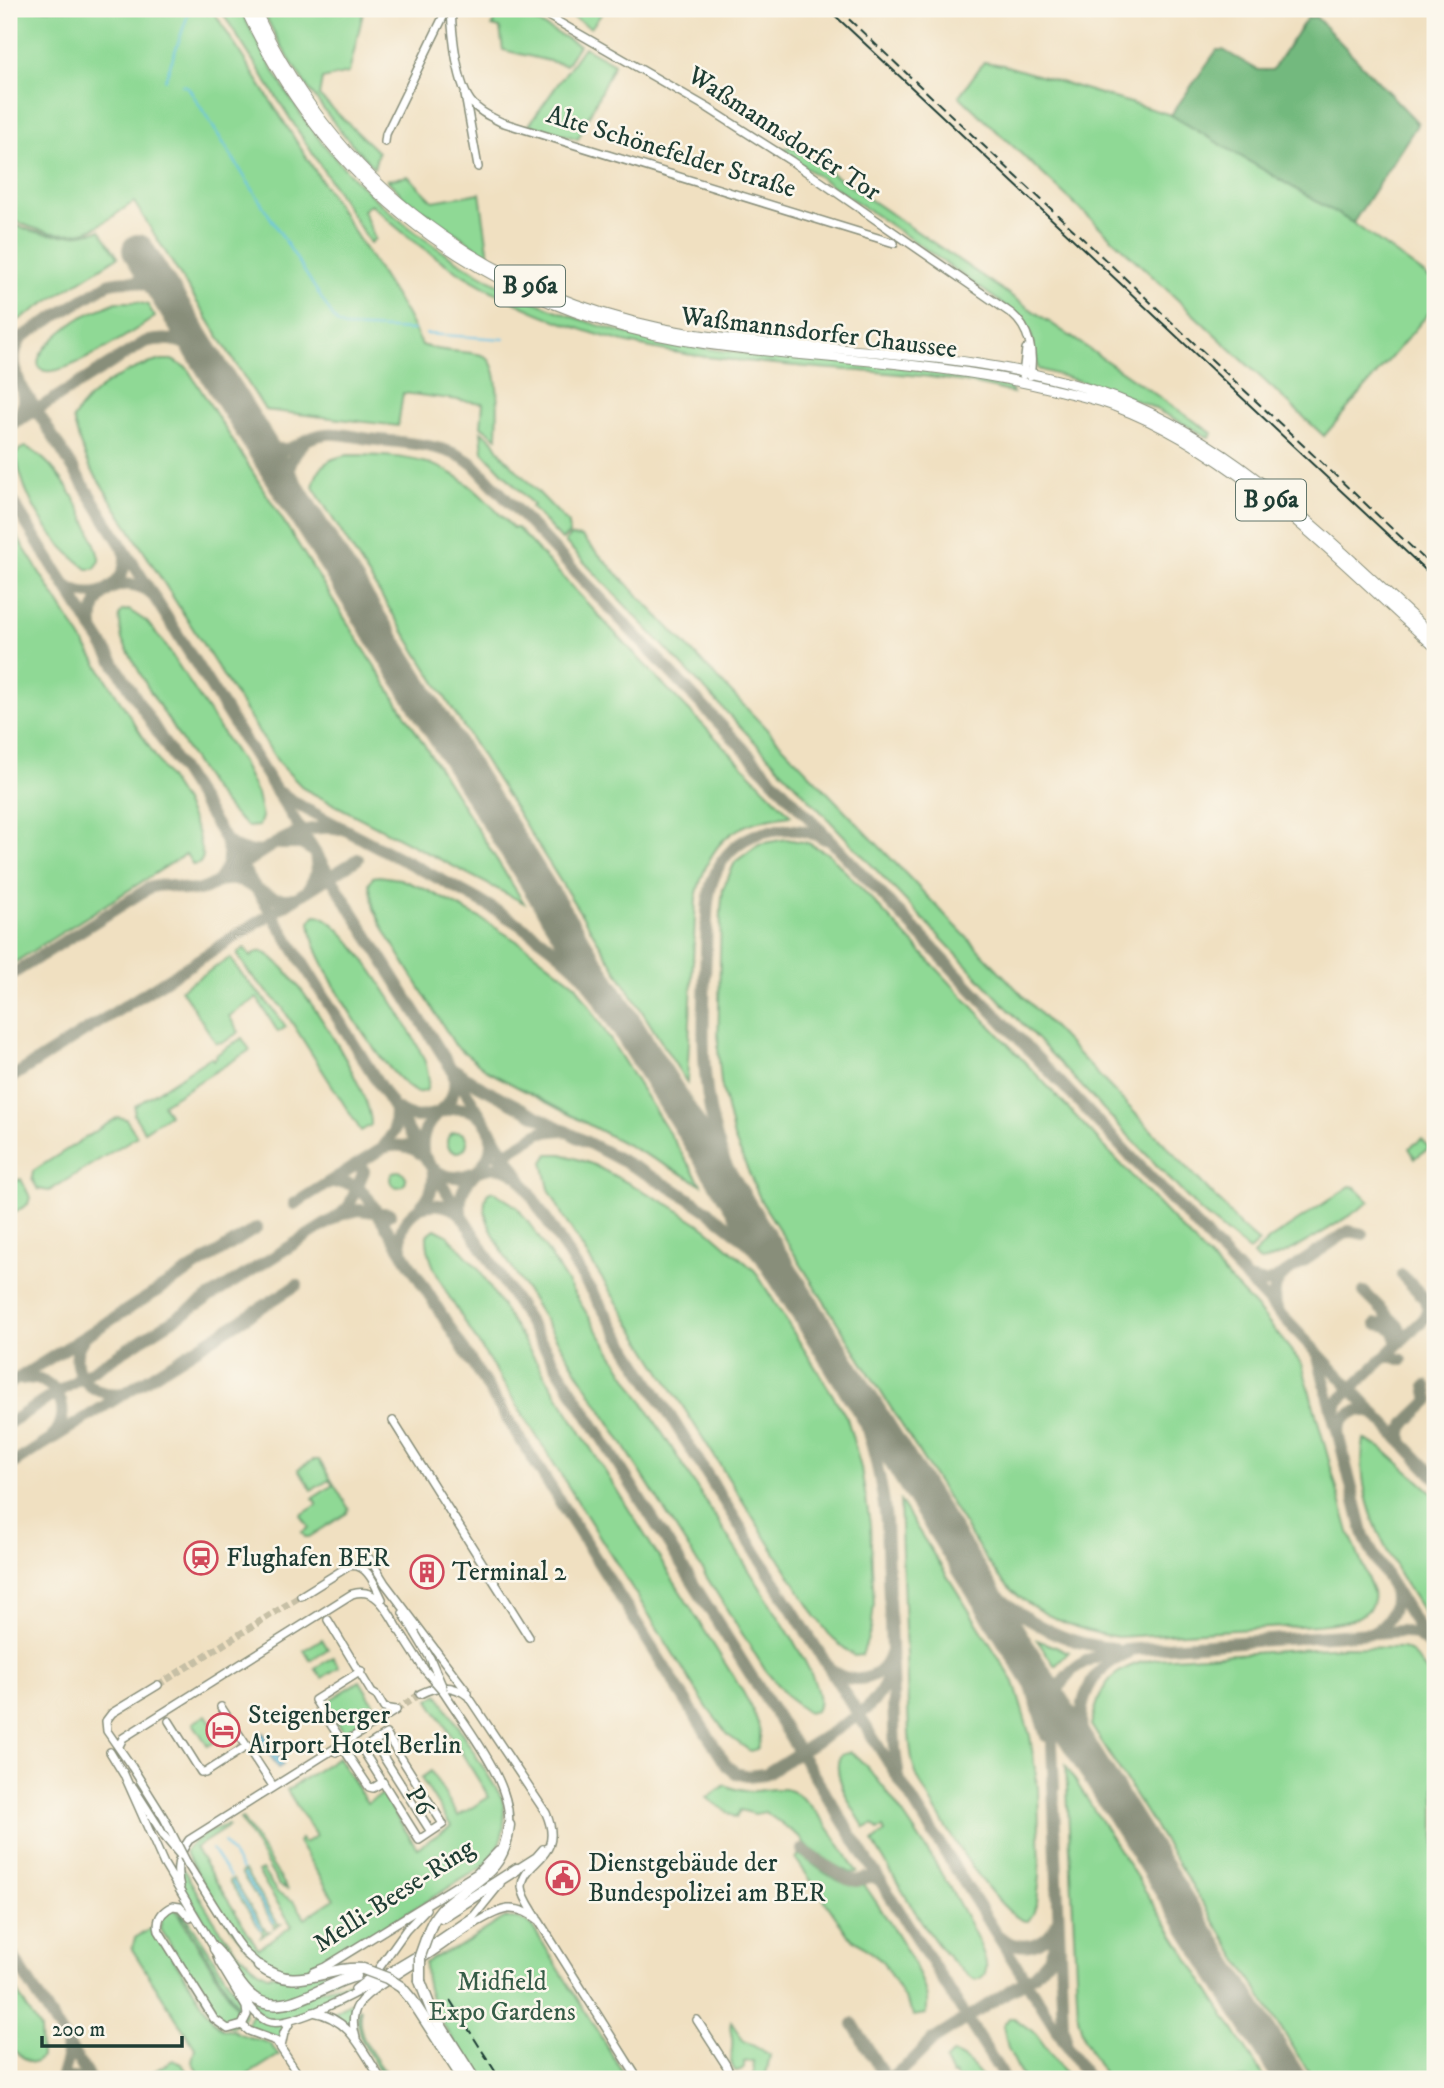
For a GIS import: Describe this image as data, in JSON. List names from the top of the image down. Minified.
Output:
{"streets":{"main road":["B 96a","Waßmannsdorfer Chaussee"],"street":["Waßmannsdorfer Tor","Alte Schönefelder Straße","P6","Melli-Beese-Ring"]},"crossings":[["Waßmannsdorfer Tor","Waßmannsdorfer Chaussee"]],"parks":["Midfield Expo Gardens"],"places":{"station":["Flughafen BER"],"building":["Terminal 2"],"hotel":["Steigenberger Airport Hotel Berlin"],"public building":["Dienstgebäude der Bundespolizei am BER"]},"scale_bar":"200 m"}
